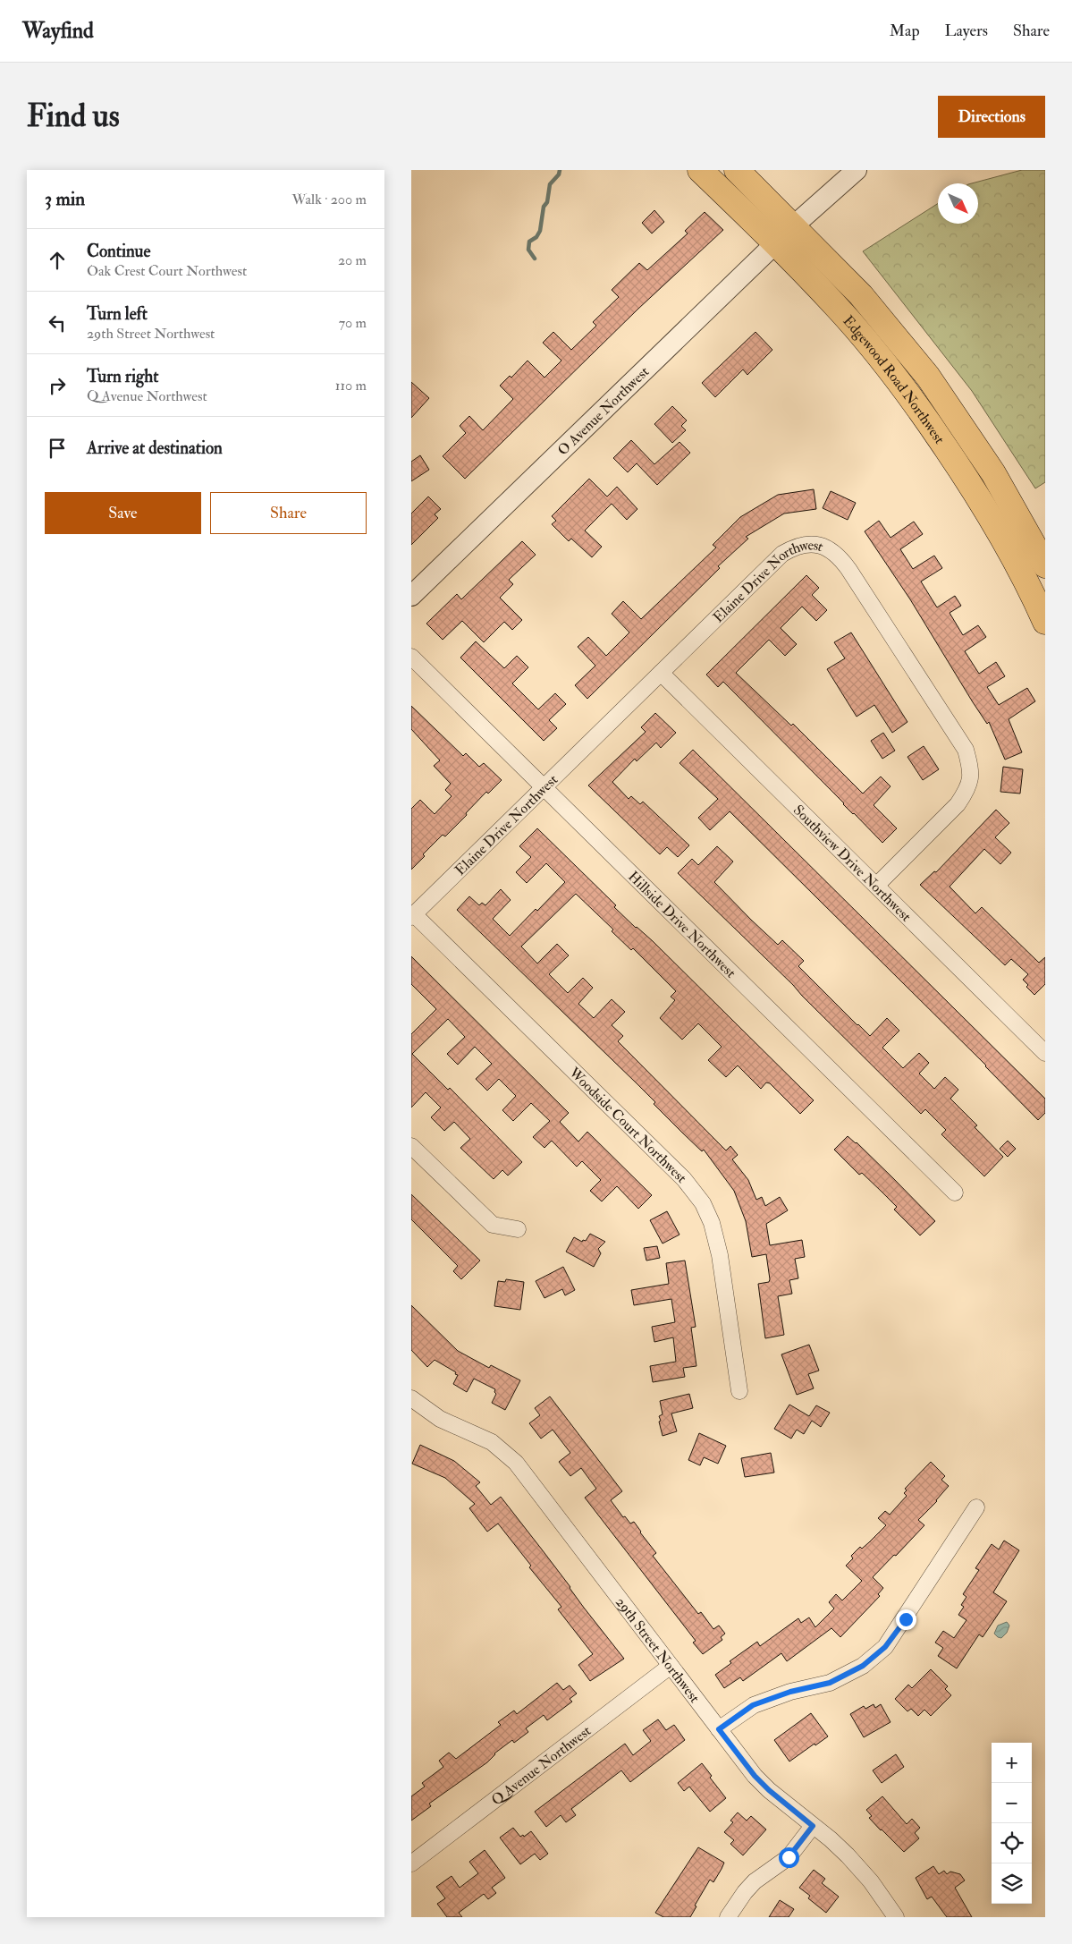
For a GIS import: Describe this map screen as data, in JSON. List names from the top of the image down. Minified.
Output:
{"streets":{"main road":["Edgewood Road Northwest"],"street":["O Avenue Northwest","Elaine Drive Northwest","Southview Drive Northwest","Hillside Drive Northwest","Woodside Court Northwest","29th Street Northwest","Q Avenue Northwest"]},"crossings":[["Edgewood Road Northwest","O Avenue Northwest"],["Elaine Drive Northwest","Southview Drive Northwest"],["Elaine Drive Northwest","Hillside Drive Northwest"],["Elaine Drive Northwest","Woodside Court Northwest"],["29th Street Northwest","Q Avenue Northwest"]],"north":"bottom right","page":{"header":"Wayfind","nav":["Map","Layers","Share"],"buttons":["Directions",["Save","Share"]],"title":"Find us","heading":["3 min","Walk · 200 m"],"list":[["Continue","Oak Crest Court Northwest","20 m"],["Turn left","29th Street Northwest","70 m"],["Turn right","Q Avenue Northwest","110 m"],"Arrive at destination"],"map_buttons":["+","−"]}}
